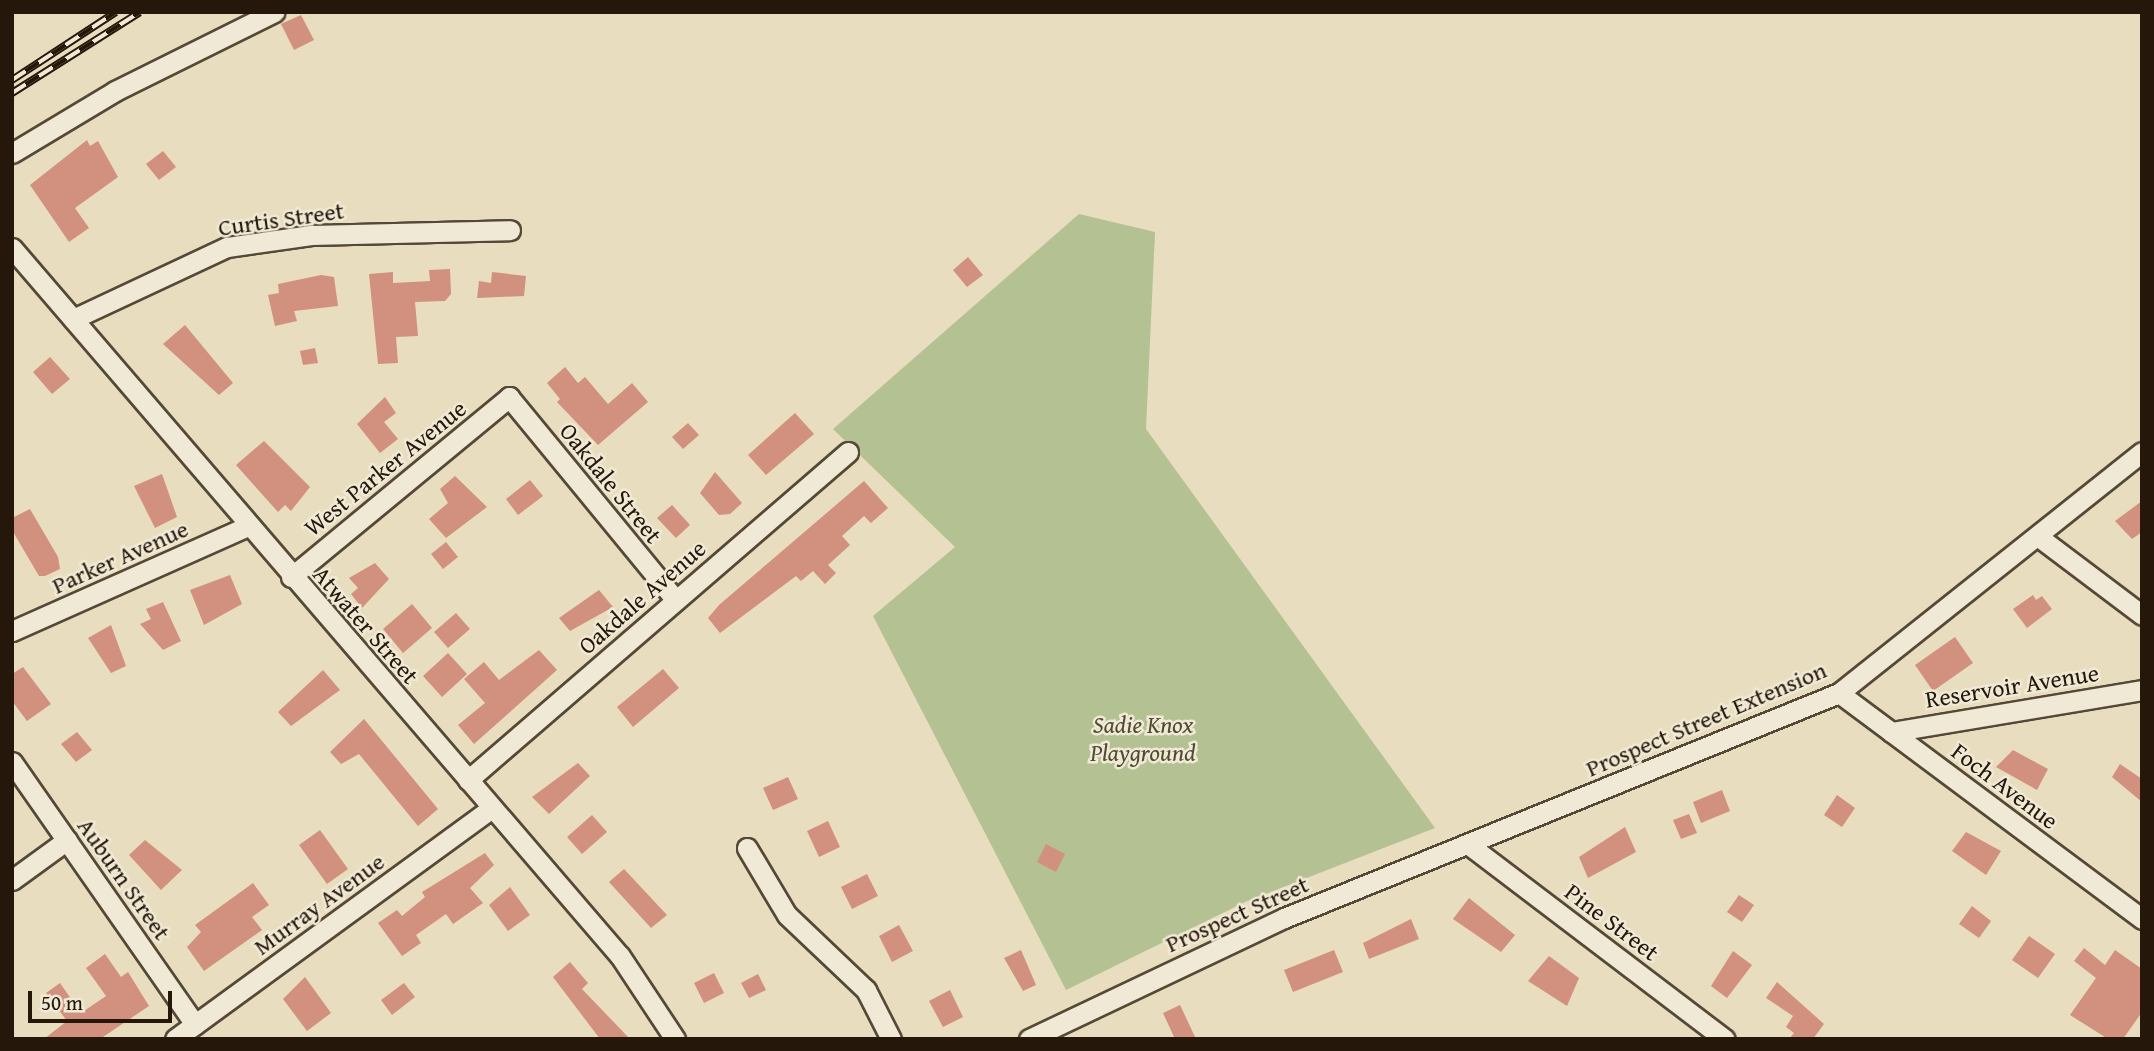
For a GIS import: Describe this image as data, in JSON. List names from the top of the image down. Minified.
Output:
{"streets":{"street":["Curtis Street","West Parker Avenue","Oakdale Street","Parker Avenue","Oakdale Avenue","Atwater Street","Reservoir Avenue","Prospect Street Extension","Foch Avenue","Auburn Street","Murray Avenue","Prospect Street","Pine Street"]},"crossings":[["Curtis Street","Atwater Street"],["West Parker Avenue","Oakdale Street"],["West Parker Avenue","Atwater Street"],["Oakdale Street","Oakdale Avenue"],["Parker Avenue","Atwater Street"],["Oakdale Avenue","Atwater Street"],["Atwater Street","Murray Avenue"],["Reservoir Avenue","Foch Avenue"],["Prospect Street Extension","Foch Avenue"],["Prospect Street Extension","Prospect Street"],["Prospect Street Extension","Pine Street"],["Auburn Street","Murray Avenue"],["Prospect Street","Pine Street"]],"parks":["Sadie Knox Playground"],"scale_bar":"50 m"}
